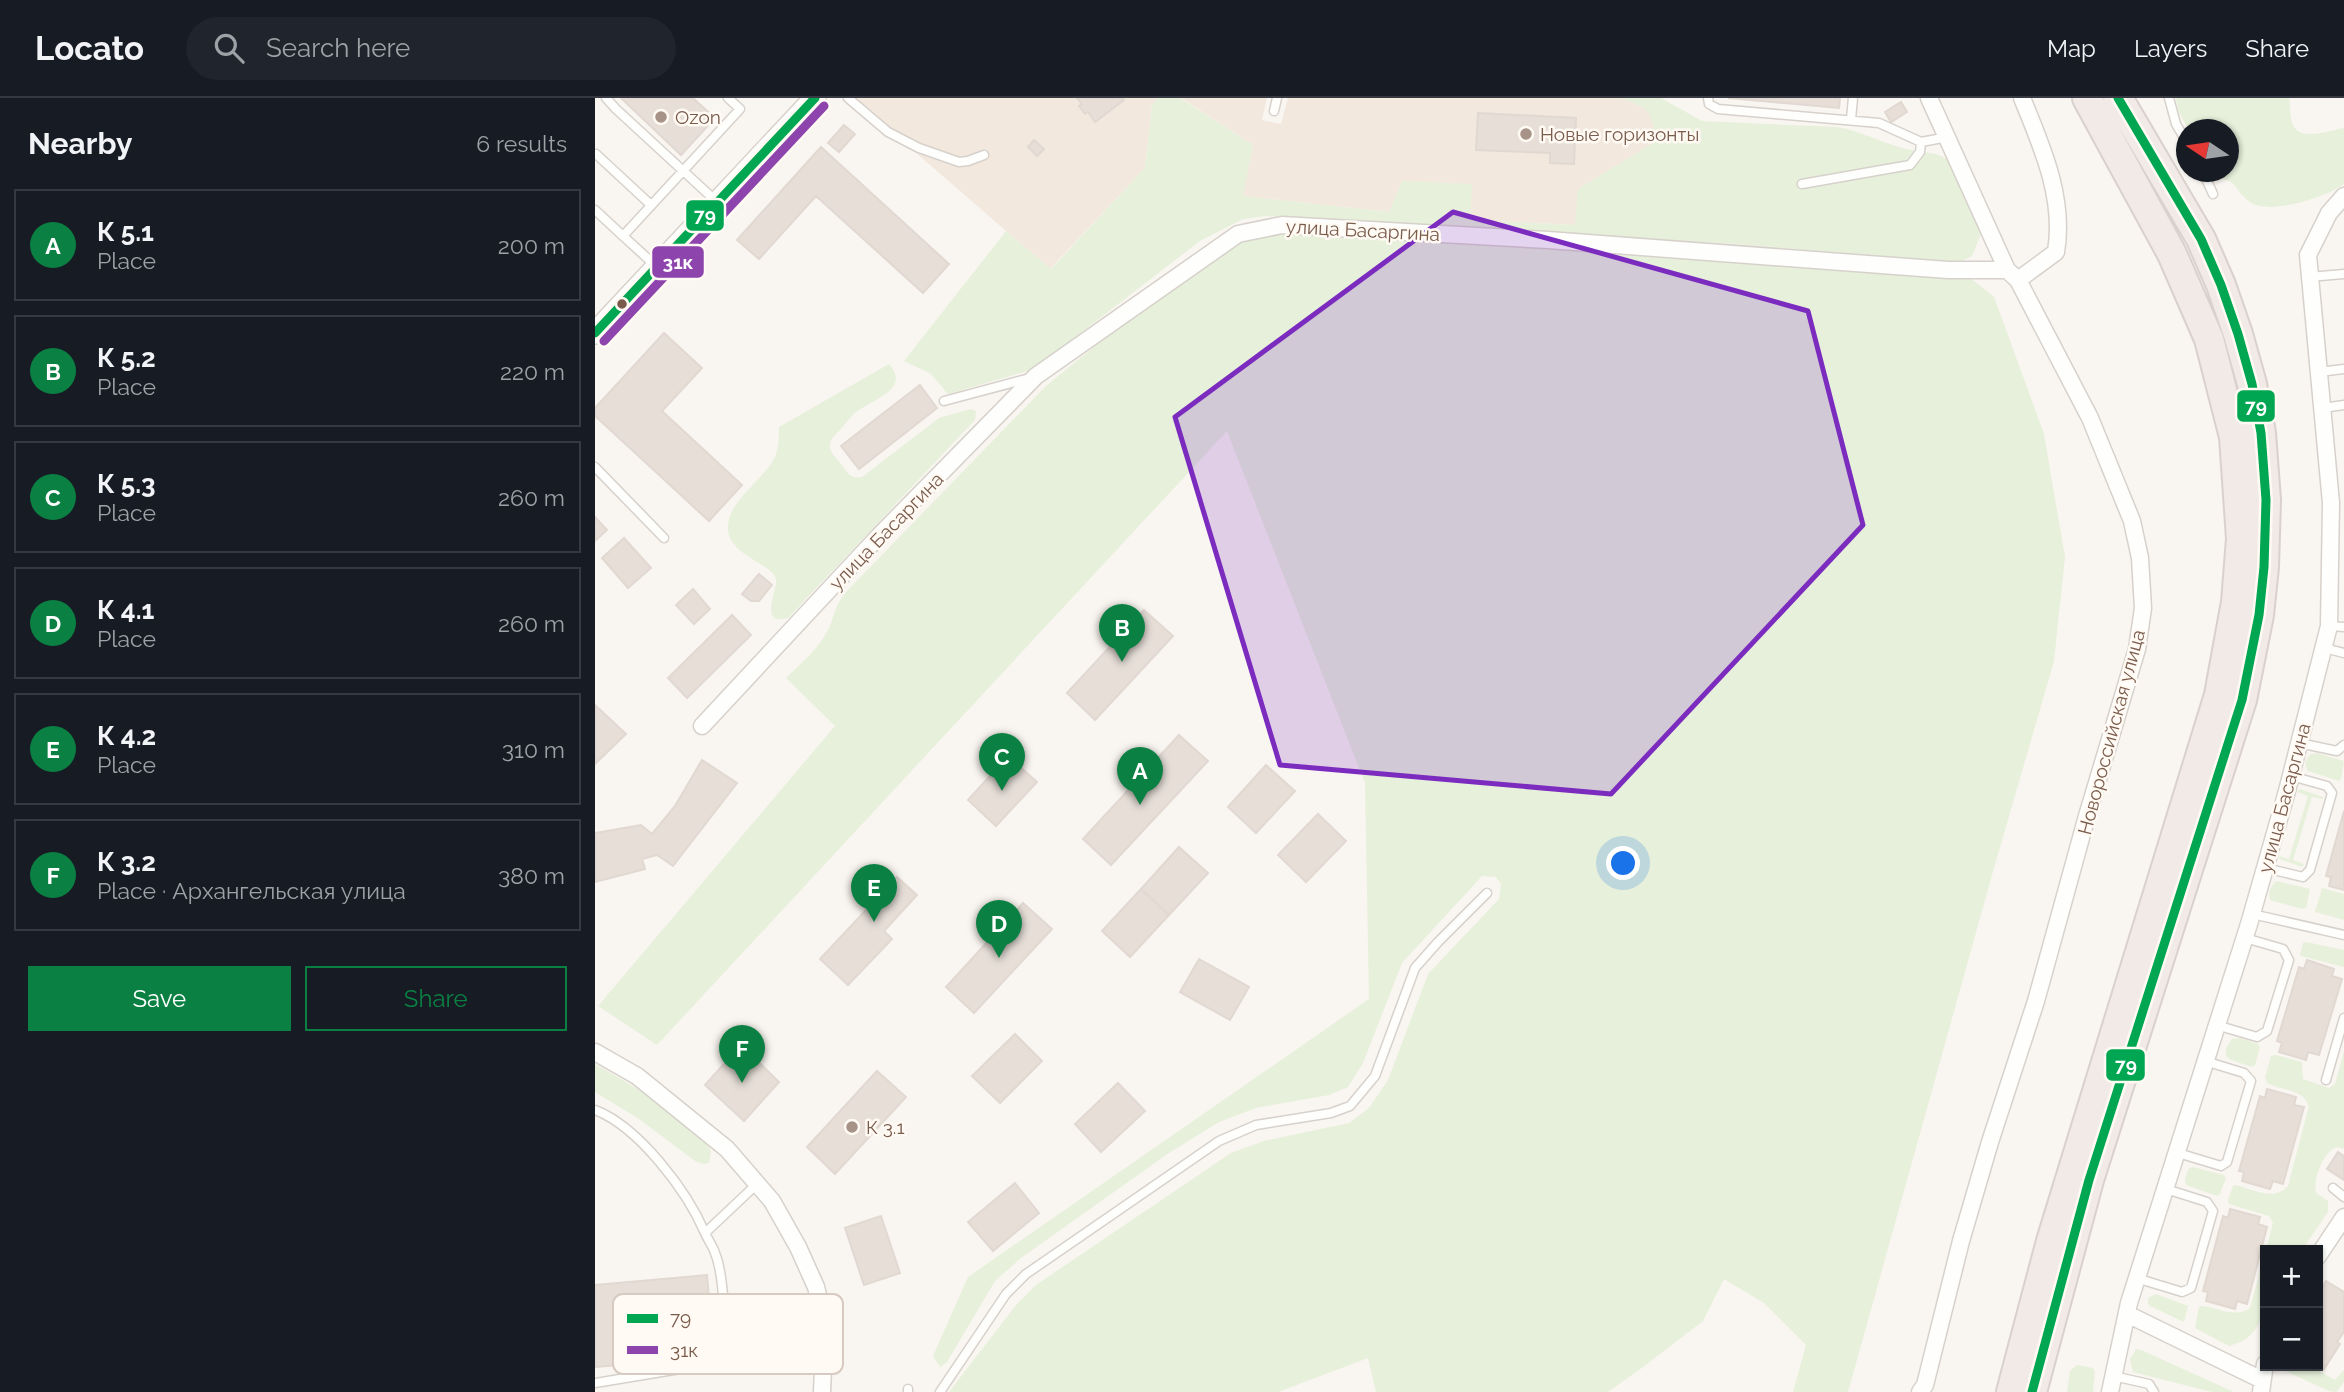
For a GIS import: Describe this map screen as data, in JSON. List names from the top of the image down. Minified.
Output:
{"streets":{"street":["улица Басаргина","Новороссийская улица"]},"crossings":[["улица Басаргина","Новороссийская улица"]],"places":["Ozon","Новые горизонты","К 3.1"],"lines":["transit line 79","transit line 31к"],"legend":["79","31к"],"north":"left","page":{"header":"Locato","search":"Search here","nav":["Map","Layers","Share"],"heading":["Nearby","6 results"],"list":[{"mark":"A","name":"К 5.1","note":"Place","value":"200 m"},{"mark":"B","name":"К 5.2","note":"Place","value":"220 m"},{"mark":"C","name":"К 5.3","note":"Place","value":"260 m"},{"mark":"D","name":"К 4.1","note":"Place","value":"260 m"},{"mark":"E","name":"К 4.2","note":"Place","value":"310 m"},{"mark":"F","name":"К 3.2","note":"Place · Архангельская улица","value":"380 m"}],"pins":["B","C","A","E","D","F"],"buttons":["Save","Share"],"map_buttons":["+","−"]}}
